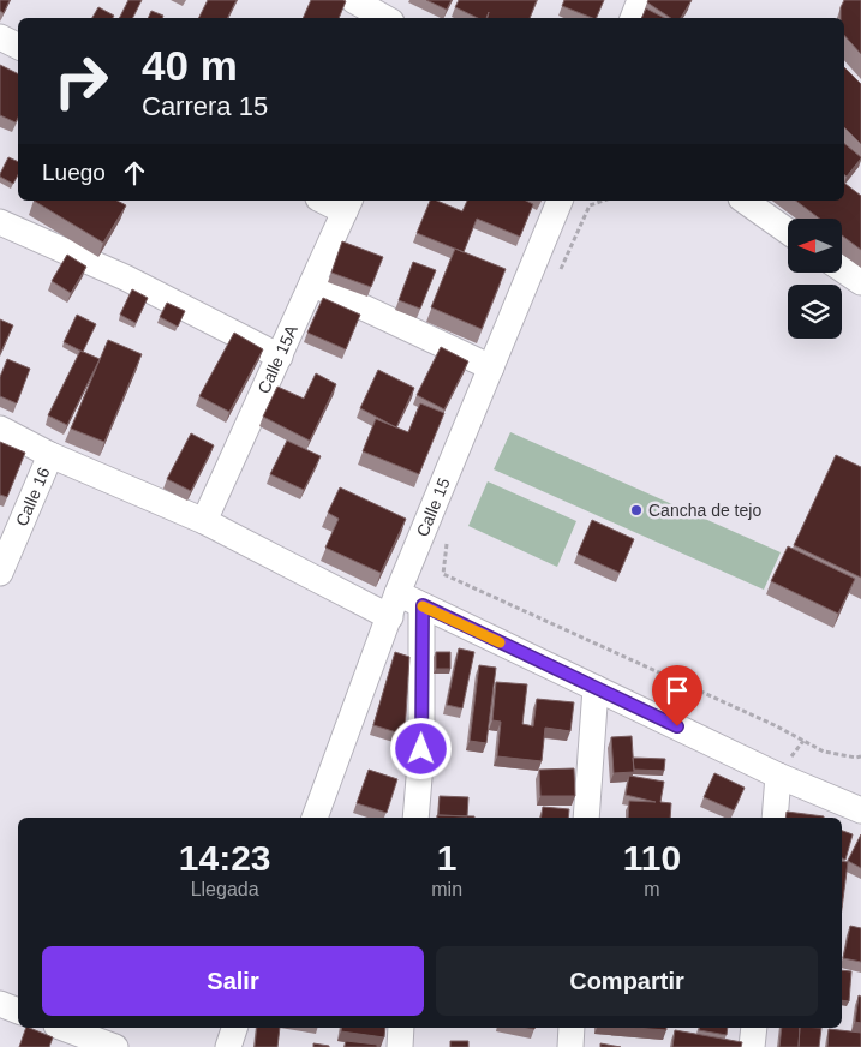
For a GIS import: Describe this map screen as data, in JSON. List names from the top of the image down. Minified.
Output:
{"streets":{"street":["Calle 15A","Calle 16","Calle 15"]},"places":["Cancha de tejo"],"north":"left","page":{"turn":["40 m","Carrera 15"],"then":"Luego","eta":["14:23","Llegada","1","min","110","m"],"buttons":["Salir","Compartir"]}}
